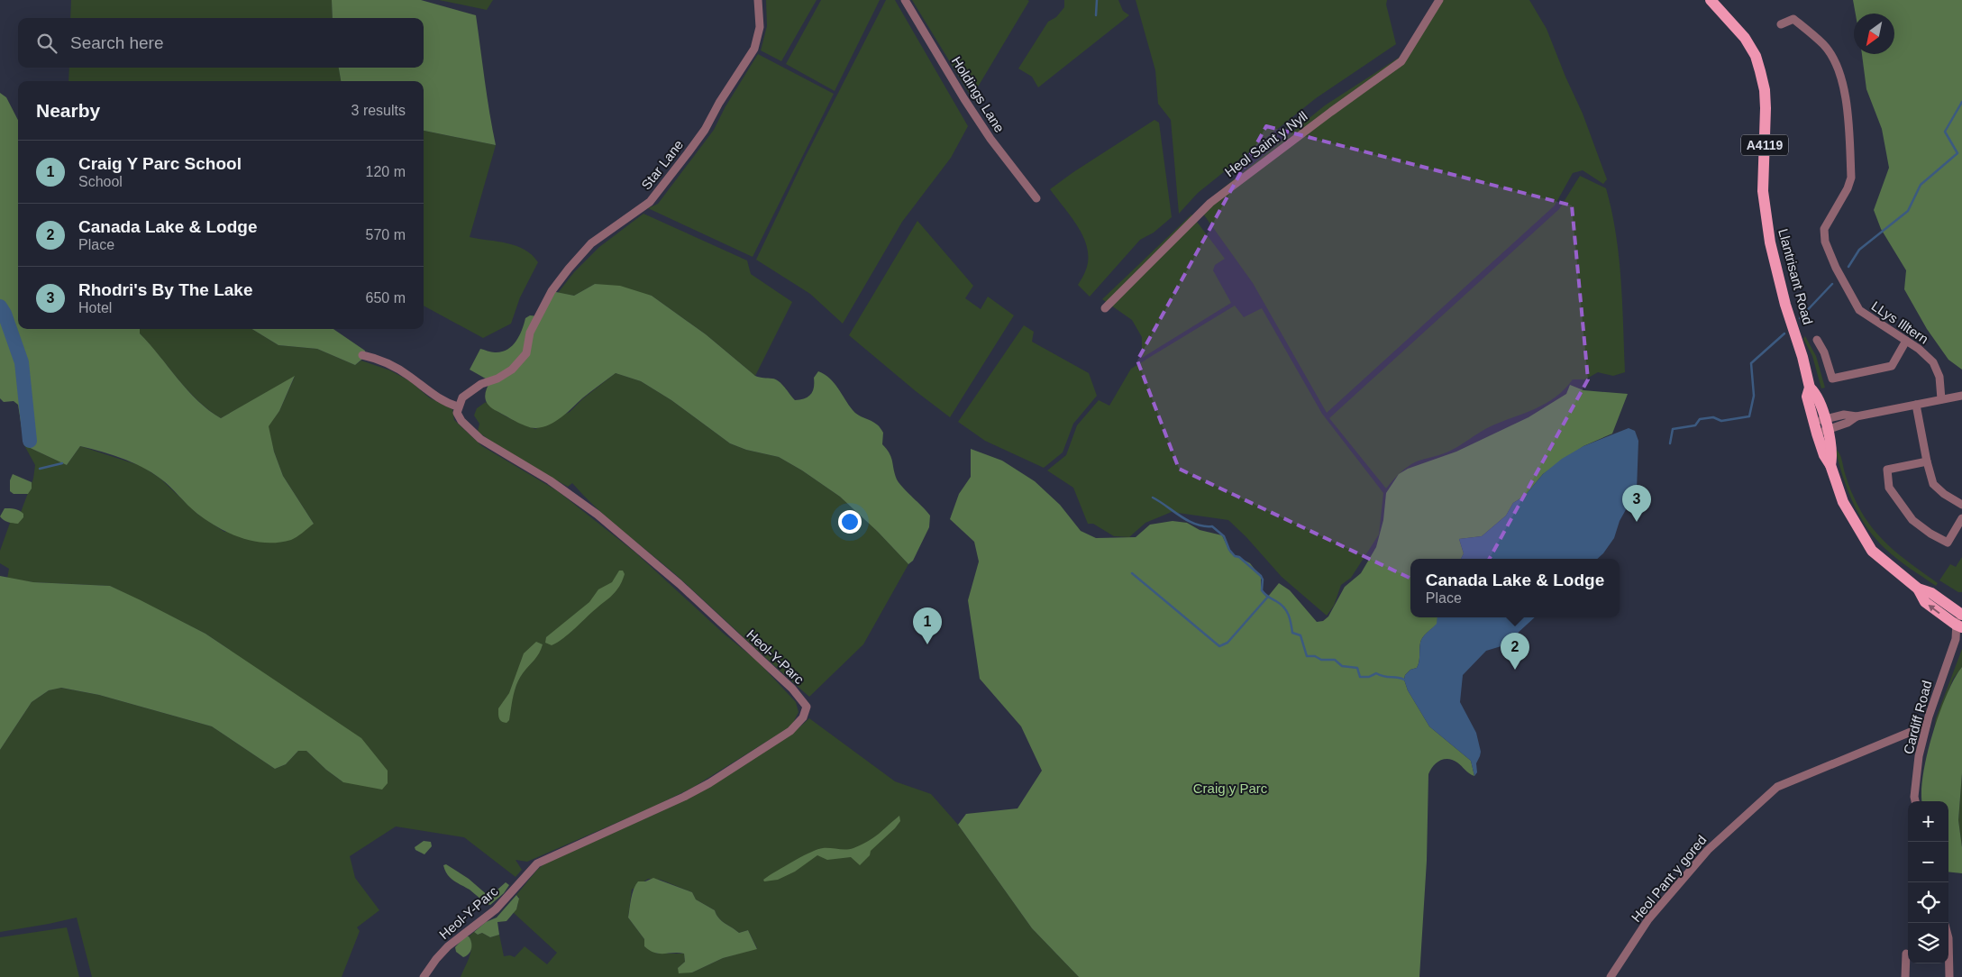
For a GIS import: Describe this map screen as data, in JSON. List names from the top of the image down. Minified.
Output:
{"streets":{"main road":["A4119","Llantrisant Road"],"street":["Holdings Lane","Heol Saint y Nyll","Star Lane","LLys Illtern","Heol-Y-Parc","Cardiff Road","Heol Pant y gored"]},"crossings":[["Star Lane","Heol-Y-Parc"],["Llantrisant Road","Cardiff Road"],["Cardiff Road","Heol Pant y gored"]],"parks":["Craig y Parc"],"north":"bottom left","page":{"search":"Search here","heading":["Nearby","3 results"],"list":[{"mark":"1","name":"Craig Y Parc School","note":"School","value":"120 m"},{"mark":"2","name":"Canada Lake & Lodge","note":"Place","value":"570 m"},{"mark":"3","name":"Rhodri's By The Lake","note":"Hotel","value":"650 m"}],"pins":["3","1","2"],"popup":["Canada Lake & Lodge","Place"],"map_buttons":["+","−"]}}
